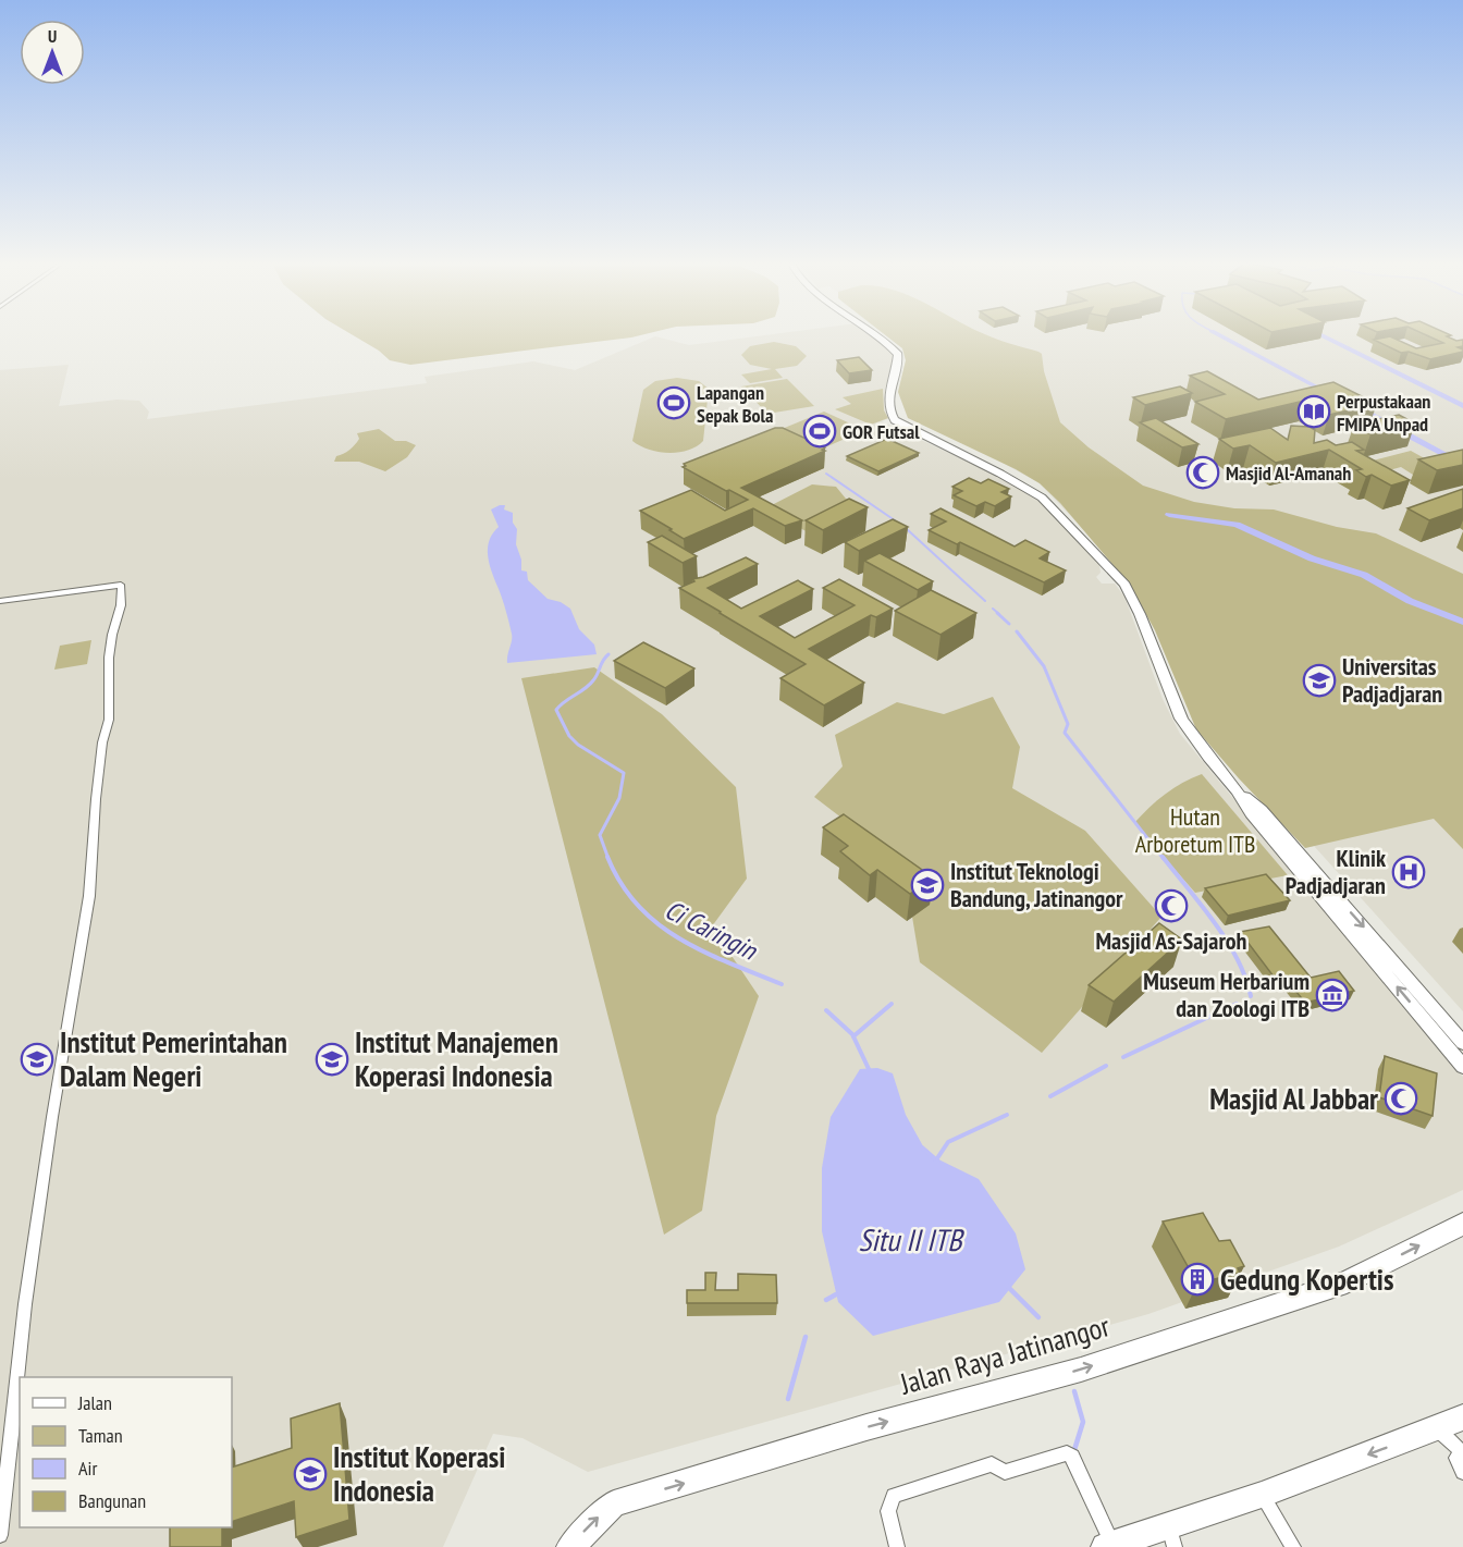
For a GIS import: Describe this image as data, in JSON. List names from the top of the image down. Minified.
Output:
{"streets":{"highway":["Jalan Raya Jatinangor"]},"one_way":["Jalan Raya Jatinangor"],"water":["Ci Caringin","Situ II ITB"],"parks":["Hutan Arboretum ITB"],"places":{"sports":["Lapangan Sepak Bola","GOR Futsal"],"library":["Perpustakaan FMIPA Unpad"],"mosque":["Masjid Al-Amanah","Masjid As-Sajaroh","Masjid Al Jabbar"],"school or university":["Universitas Padjadjaran","Institut Teknologi Bandung, Jatinangor","Institut Pemerintahan Dalam Negeri","Institut Manajemen Koperasi Indonesia","Institut Koperasi Indonesia"],"hospital":["Klinik Padjadjaran"],"museum":["Museum Herbarium dan Zoologi ITB"],"building":["Gedung Kopertis"]},"legend":["Jalan","Taman","Air","Bangunan"],"north":"top"}
